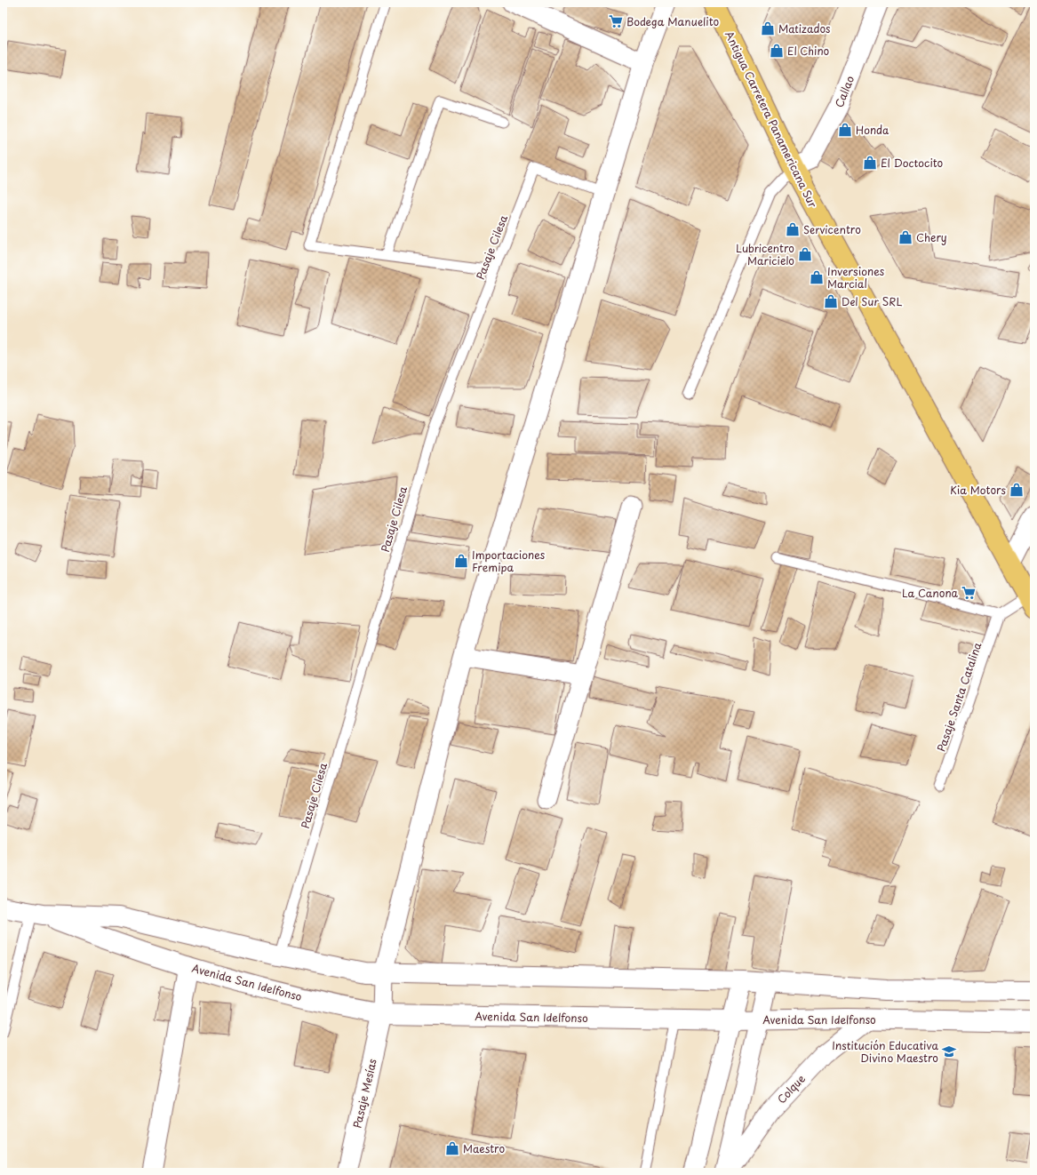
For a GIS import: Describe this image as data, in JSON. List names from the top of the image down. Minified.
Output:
{"streets":{"highway":["Antigua Carretera Panamericana Sur"],"street":["Callao","Avenida San Idelfonso","Colque","Pasaje Mesías"],"lane":["Pasaje Cilesa","Pasaje Santa Catalina"]},"crossings":[["Callao","Antigua Carretera Panamericana Sur"],["Pasaje Cilesa","Avenida San Idelfonso"],["Pasaje Cilesa","Pasaje Mesías"],["Avenida San Idelfonso","Colque"],["Avenida San Idelfonso","Pasaje Mesías"]],"places":{"supermarket":["Bodega Manuelito","La Canona"],"shop":["Matizados","El Chino","Honda","El Doctocito","Servicentro","Chery","Lubricentro Maricielo","Inversiones Marcial","Del Sur SRL","Kia Motors","Importaciones Fremipa","Maestro"],"school or university":["Institución Educativa Divino Maestro"]}}
